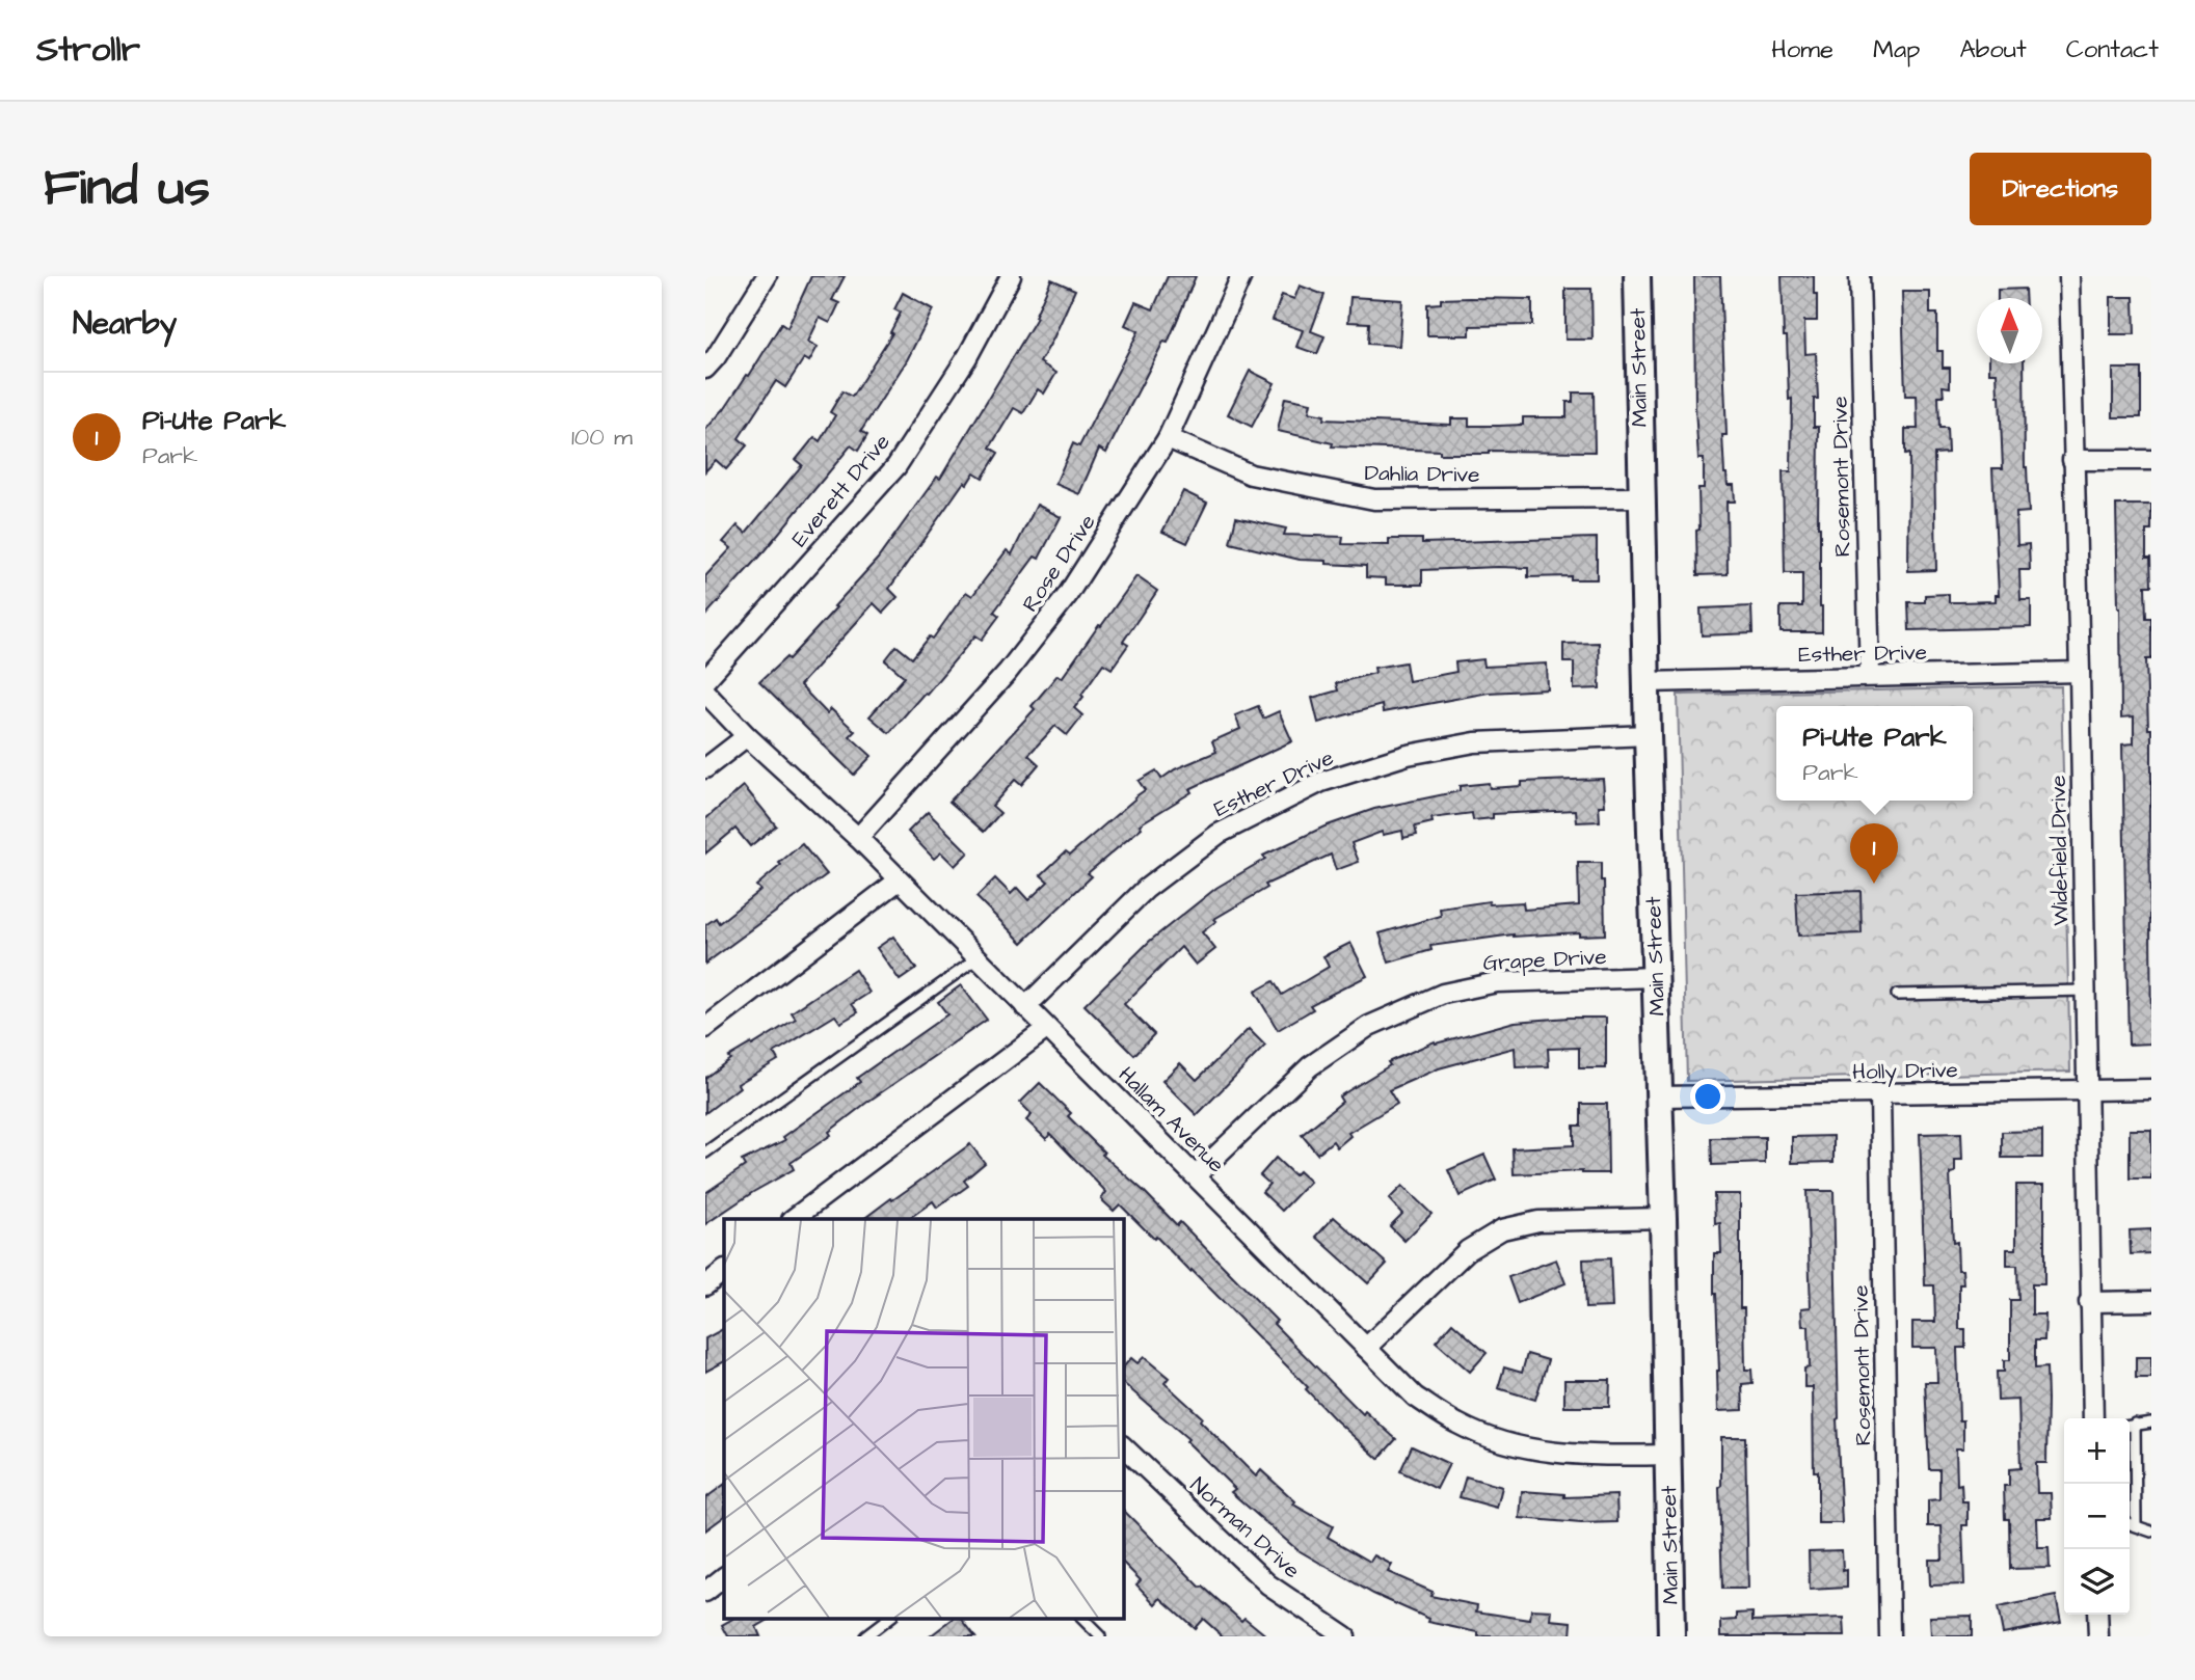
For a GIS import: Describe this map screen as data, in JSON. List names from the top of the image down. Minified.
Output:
{"streets":{"main road":["Main Street"],"street":["Dahlia Drive","Rosemont Drive","Everett Drive","Rose Drive","Esther Drive","Widefield Drive","Grape Drive","Holly Drive","Hallam Avenue","Norman Drive"]},"crossings":[["Main Street","Dahlia Drive"],["Main Street","Esther Drive"],["Main Street","Grape Drive"],["Main Street","Holly Drive"],["Main Street","Hallam Avenue"],["Dahlia Drive","Rose Drive"],["Rosemont Drive","Esther Drive"],["Rosemont Drive","Holly Drive"],["Rose Drive","Hallam Avenue"],["Esther Drive","Widefield Drive"],["Esther Drive","Hallam Avenue"],["Widefield Drive","Holly Drive"],["Grape Drive","Hallam Avenue"]],"north":"top","page":{"header":"Strollr","nav":["Home","Map","About","Contact"],"buttons":"Directions","title":"Find us","heading":"Nearby","list":[{"mark":"1","name":"Pi-Ute Park","note":"Park","value":"100 m"}],"popup":["Pi-Ute Park","Park"],"pins":"1","map_buttons":["+","−"]}}
